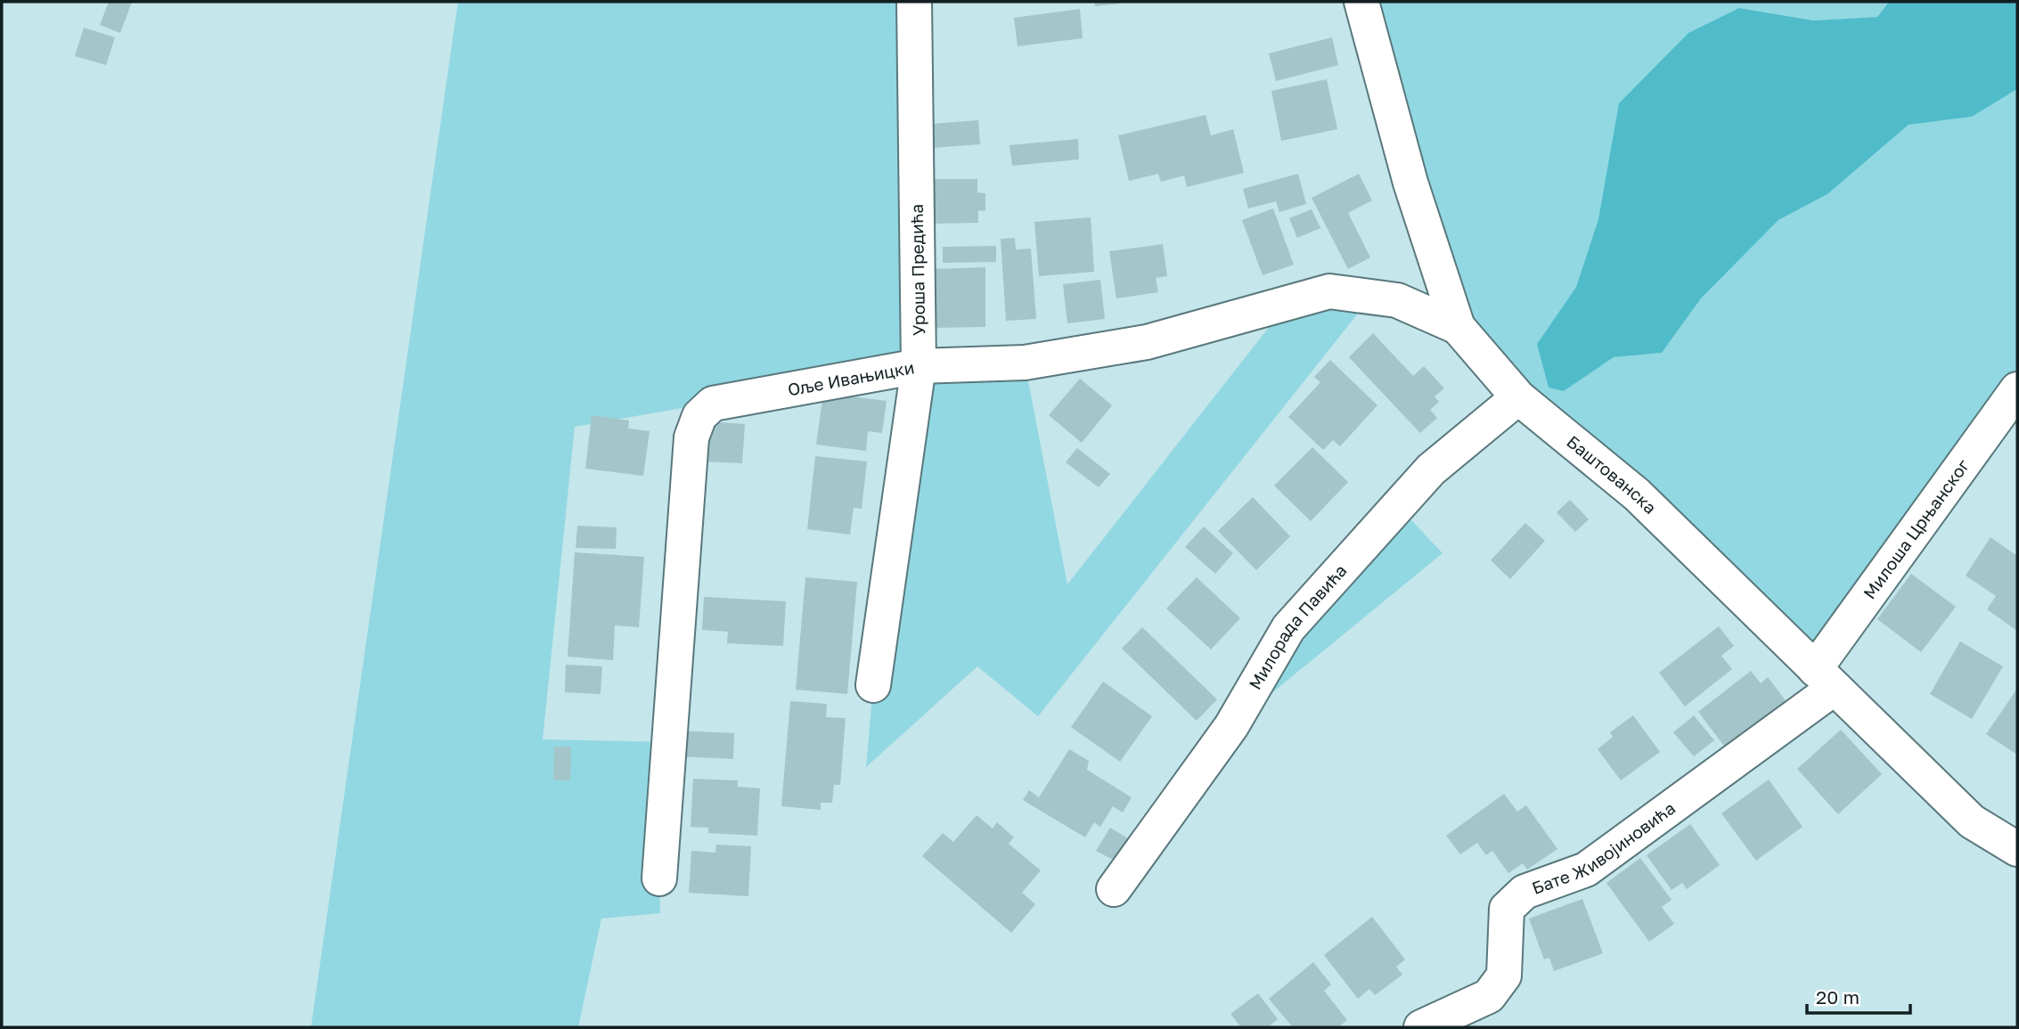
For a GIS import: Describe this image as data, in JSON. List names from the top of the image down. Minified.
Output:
{"streets":{"street":["Уроша Предића","Оље Ивањицки","Баштованска","Милоша Црњанског","Милорада Павића","Бате Живојиновића"]},"crossings":[["Уроша Предића","Оље Ивањицки"],["Оље Ивањицки","Баштованска"],["Баштованска","Милоша Црњанског"],["Баштованска","Милорада Павића"],["Баштованска","Бате Живојиновића"],["Милоша Црњанског","Бате Живојиновића"]],"scale_bar":"20 m"}
